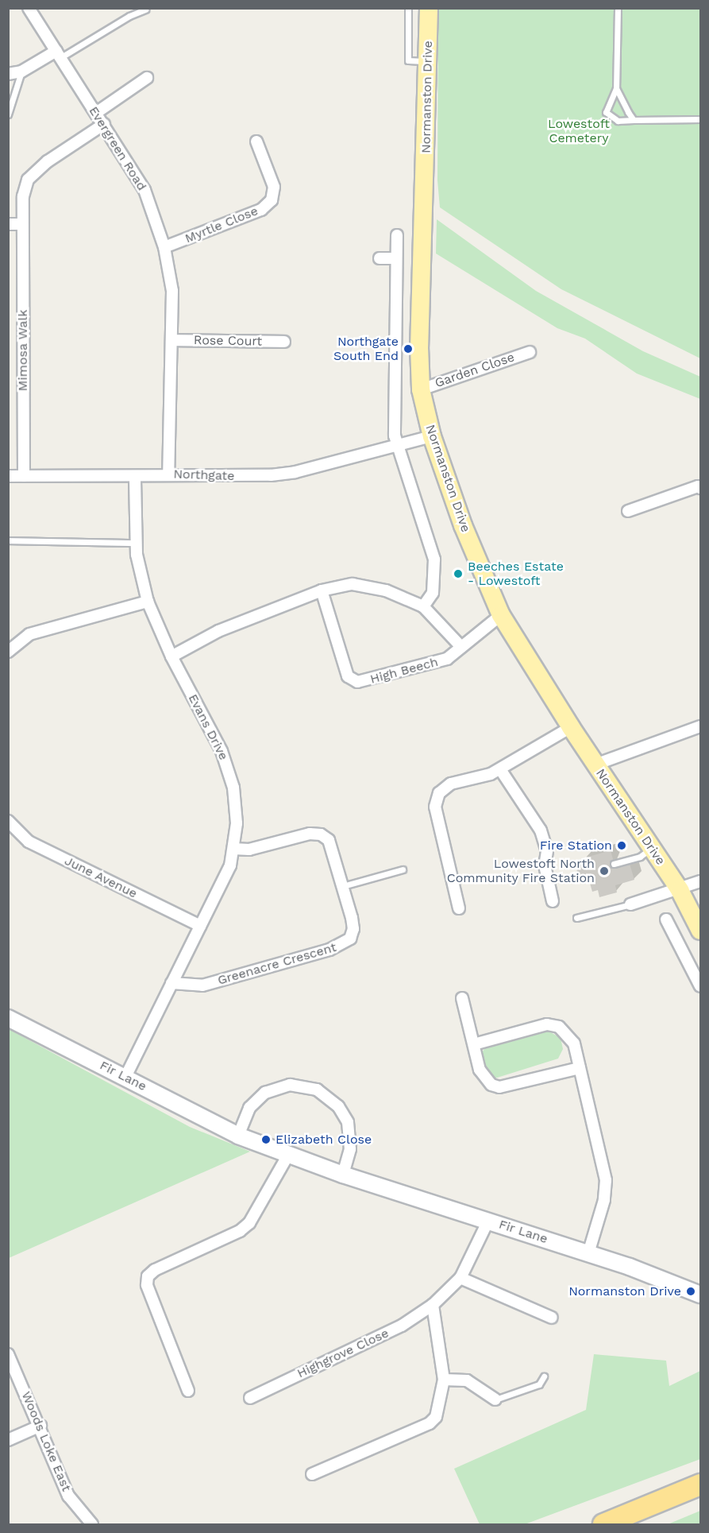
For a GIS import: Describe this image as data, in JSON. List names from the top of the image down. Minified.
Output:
{"streets":{"main road":["Normanston Drive"],"street":["Evergreen Road","Myrtle Close","Rose Court","Mimosa Walk","Garden Close","Northgate","High Beech","Evans Drive","June Avenue","Greenacre Crescent","Fir Lane","Highgrove Close","Woods Loke East"]},"crossings":[["Normanston Drive","Garden Close"],["Normanston Drive","Northgate"],["Normanston Drive","High Beech"],["Evergreen Road","Myrtle Close"],["Evergreen Road","Rose Court"],["Evergreen Road","Mimosa Walk"],["Evergreen Road","Northgate"],["Mimosa Walk","Northgate"],["Northgate","Evans Drive"],["Evans Drive","June Avenue"],["Evans Drive","Greenacre Crescent"],["Evans Drive","Fir Lane"],["Fir Lane","Highgrove Close"]],"parks":["Lowestoft Cemetery"],"places":["Northgate South End","Beeches Estate - Lowestoft","Fire Station","Lowestoft North Community Fire Station","Elizabeth Close","Normanston Drive"]}
